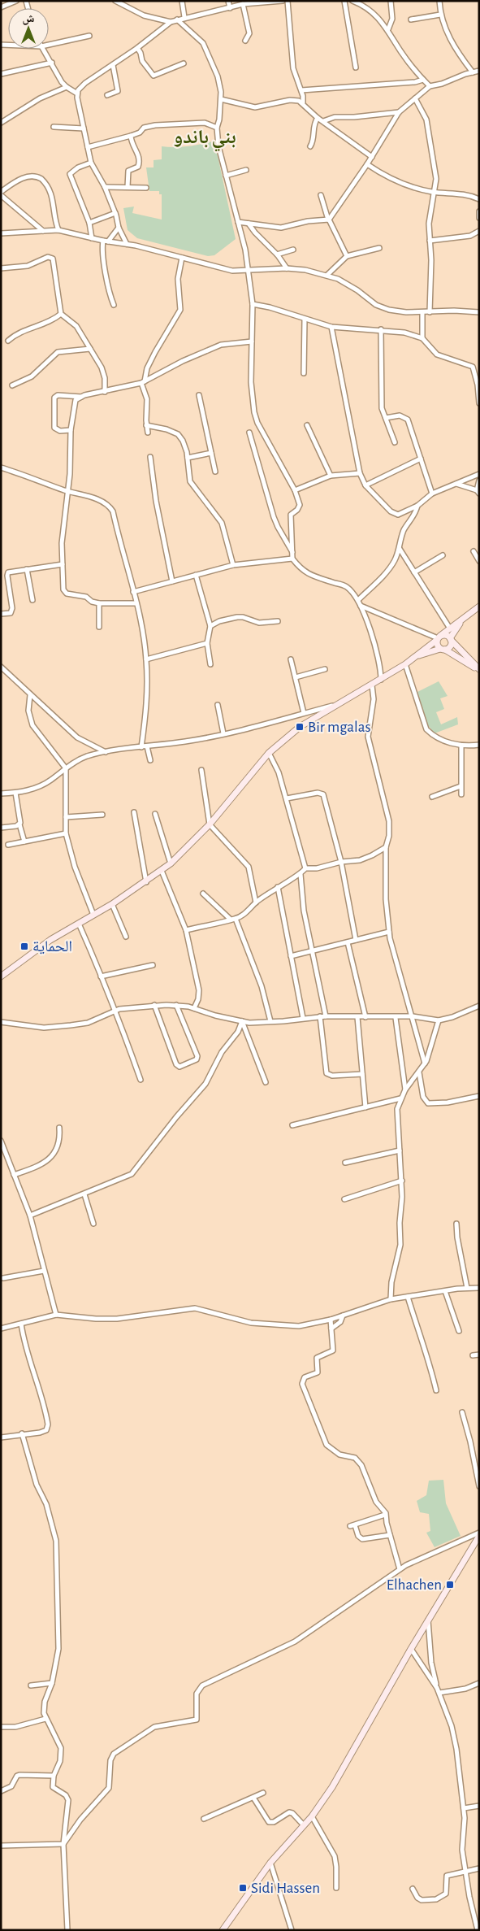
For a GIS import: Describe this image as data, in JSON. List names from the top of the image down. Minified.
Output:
{"districts":["بني باندو"],"places":{"transit":["Bir mgalas","الحماية","Elhachen","Sidi Hassen"]},"north":"top"}
